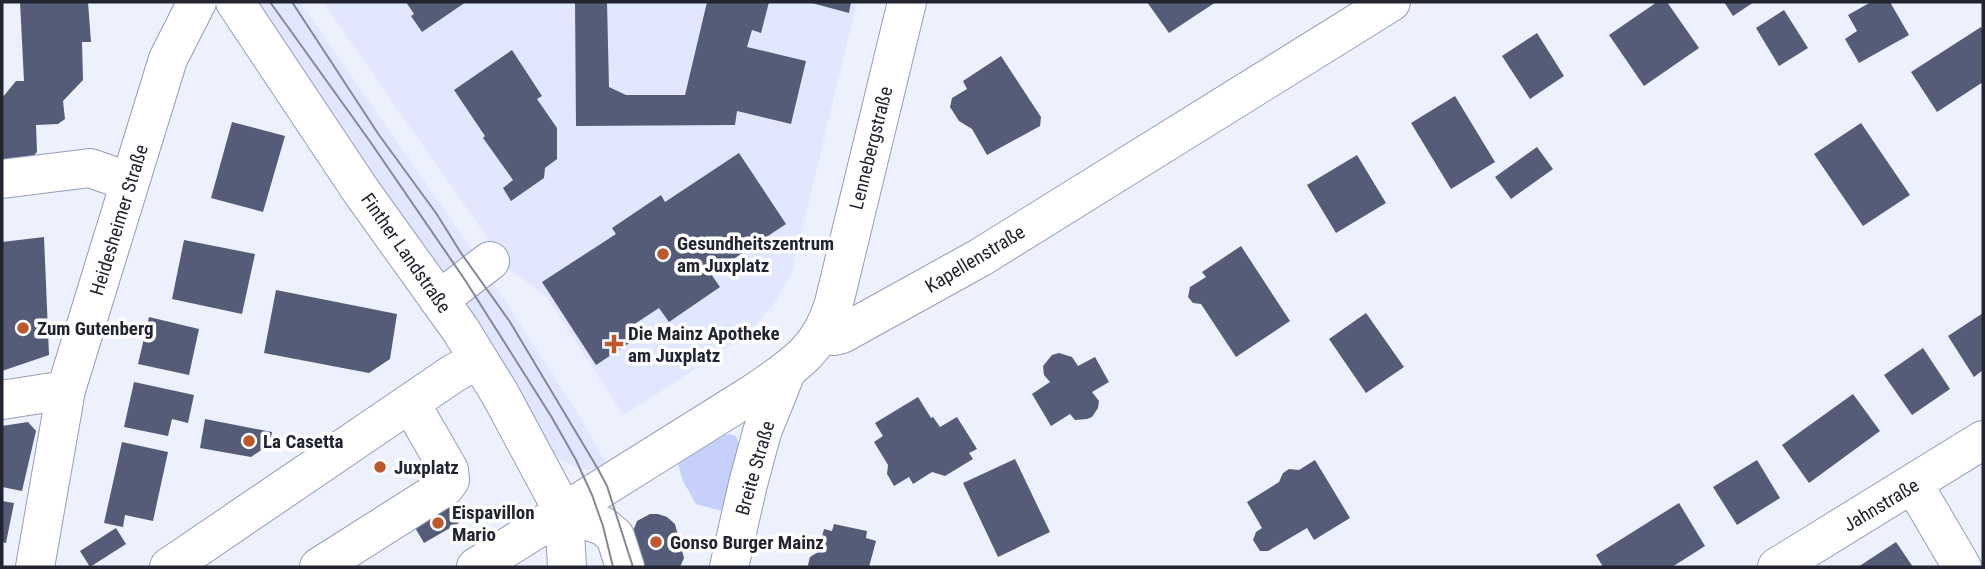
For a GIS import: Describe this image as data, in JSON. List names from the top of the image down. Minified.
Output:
{"streets":{"main road":["Lennebergstraße","Heidesheimer Straße","Finther Landstraße","Kapellenstraße","Breite Straße","Jahnstraße"]},"crossings":[["Lennebergstraße","Kapellenstraße"]],"places":{"other":["Gesundheitszentrum am Juxplatz","Zum Gutenberg","La Casetta","Juxplatz","Eispavillon Mario","Gonso Burger Mainz"],"health":["Die Mainz Apotheke am Juxplatz"]}}
